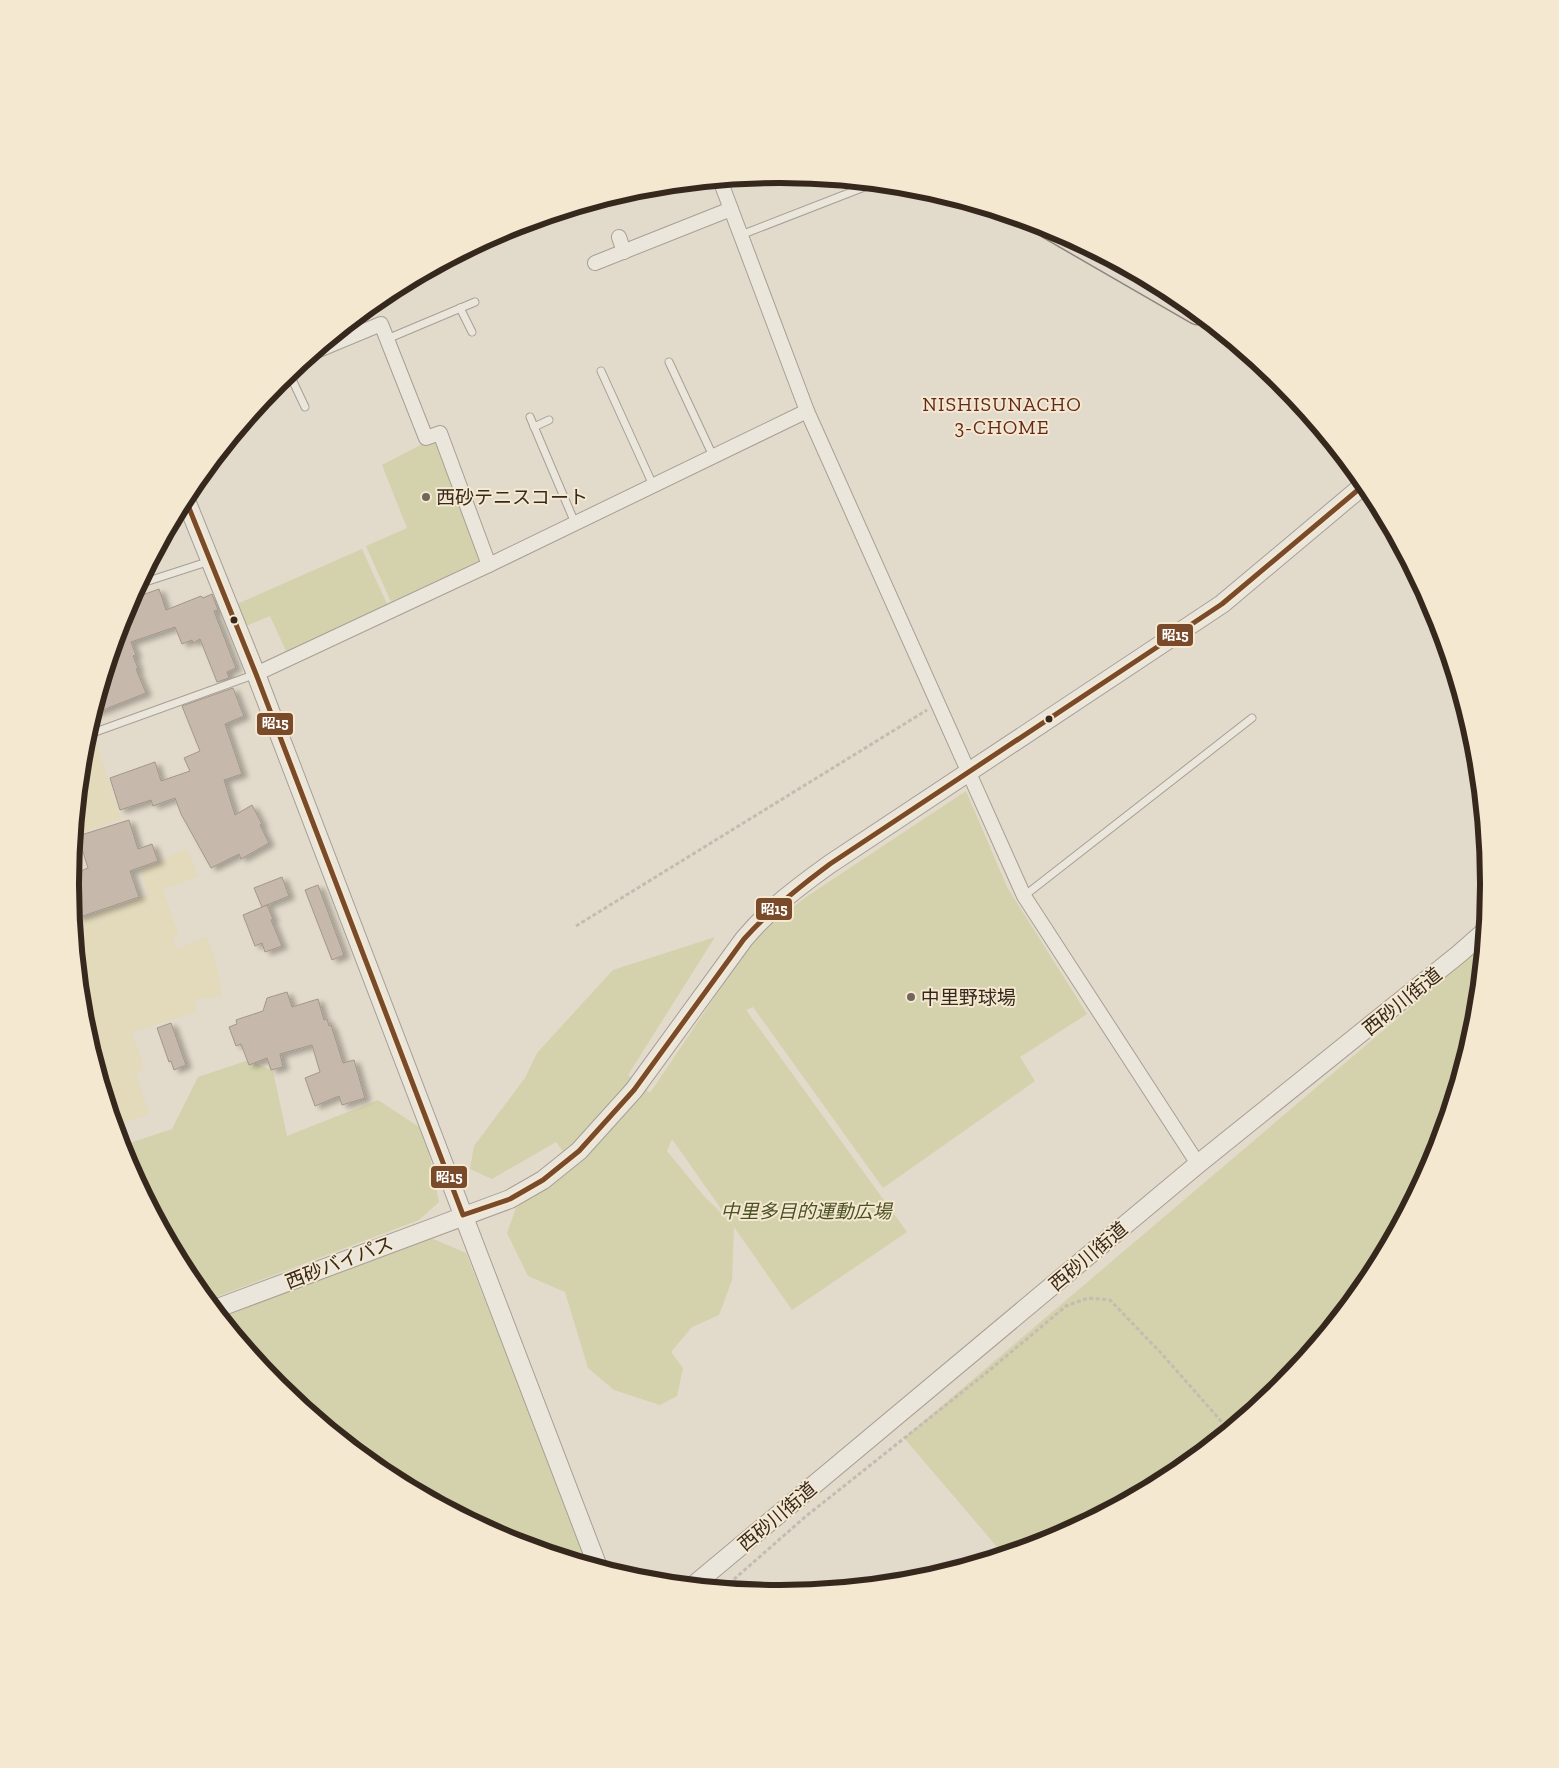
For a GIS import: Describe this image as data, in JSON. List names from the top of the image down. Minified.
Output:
{"streets":{"street":["西砂川街道","西砂バイパス"]},"districts":["NISHISUNACHO 3-CHOME"],"parks":["中里多目的運動広場"],"places":["西砂テニスコート","中里野球場"],"lines":["transit line 昭15"]}
